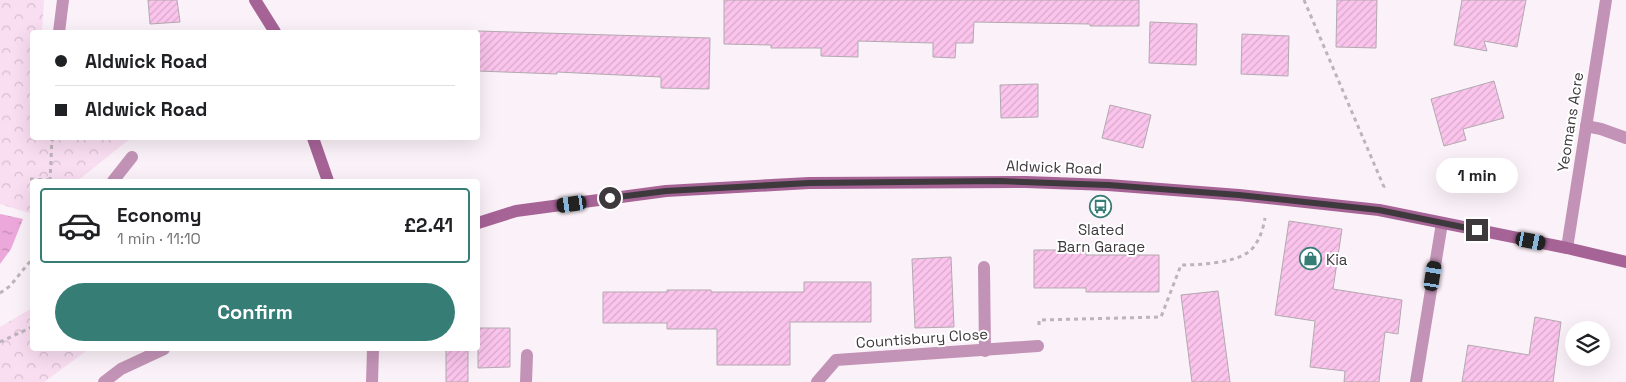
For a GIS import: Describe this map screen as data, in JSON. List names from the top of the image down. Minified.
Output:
{"streets":{"main road":["Aldwick Road"],"street":["Yeomans Acre","Countisbury Close"]},"crossings":[["Yeomans Acre","Aldwick Road"]],"places":{"bus stop":["Slated Barn Garage"],"shop":["Kia"]},"page":{"banner":["Aldwick Road","Aldwick Road"],"bubble":"1 min","list":[{"name":"Economy","note":"1 min · 11:10","value":"£2.41"}],"buttons":"Confirm"}}
